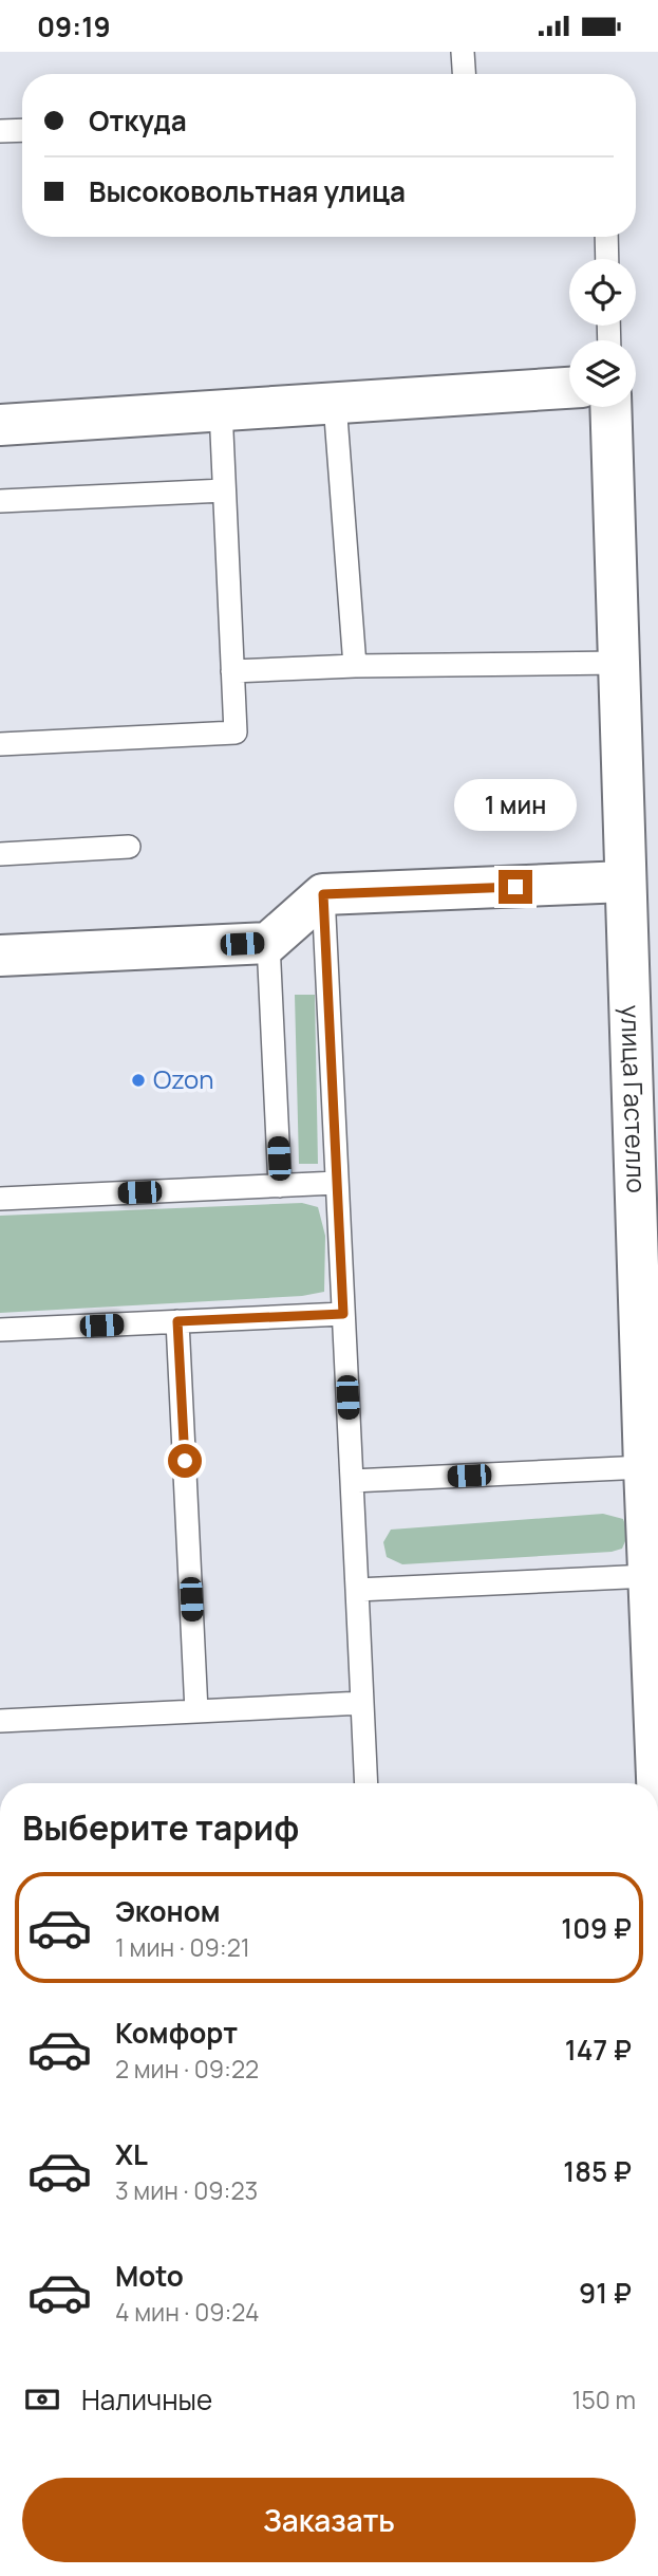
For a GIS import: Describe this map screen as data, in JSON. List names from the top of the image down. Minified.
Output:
{"streets":{"street":["улица Гастелло"]},"places":["Ozon"],"page":{"status":"09:19","banner":["Откуда","Высоковольтная улица"],"bubble":"1 мин","heading":"Выберите тариф","list":[{"name":"Эконом","note":"1 мин · 09:21","value":"109 ₽"},{"name":"Комфорт","note":"2 мин · 09:22","value":"147 ₽"},{"name":"XL","note":"3 мин · 09:23","value":"185 ₽"},{"name":"Moto","note":"4 мин · 09:24","value":"91 ₽"}],"pay":["Наличные","150 m"],"buttons":"Заказать"}}
